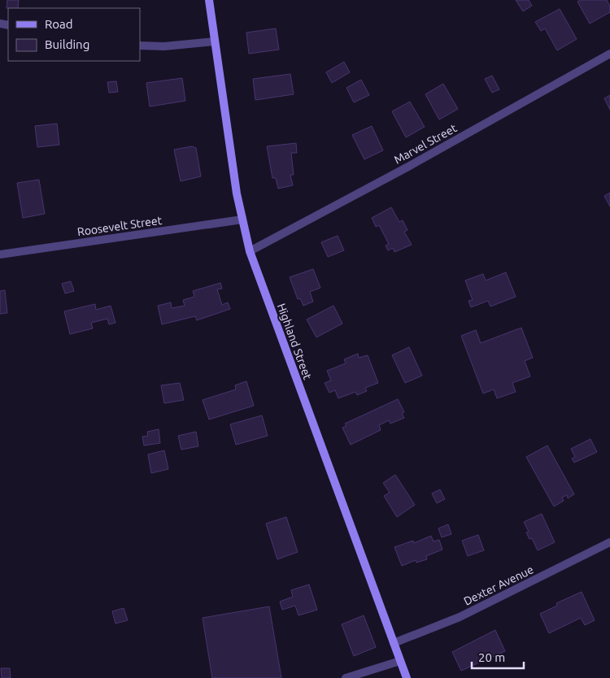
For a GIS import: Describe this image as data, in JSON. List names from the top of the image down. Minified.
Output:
{"streets":{"street":["Marvel Street","Roosevelt Street","Highland Street","Dexter Avenue"]},"crossings":[["Marvel Street","Highland Street"],["Roosevelt Street","Highland Street"],["Highland Street","Dexter Avenue"]],"legend":["Road","Building"],"scale_bar":"20 m"}
